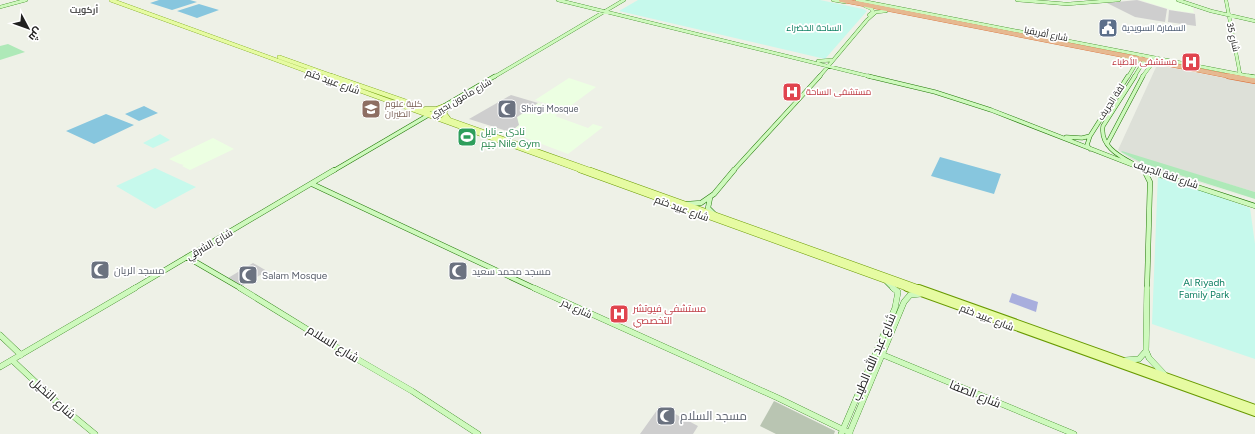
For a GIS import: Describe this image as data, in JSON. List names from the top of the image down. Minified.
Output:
{"streets":{"highway":["شارع أفريقيا"],"main road":["شارع عبيد ختم"],"street":["شارع 35","شارع مأمون بحيري","لفة الجريف","شارع لفة الجريف","شارع الشرقي","شارع بدر","شارع السلام","شارع عبد الله الطيب","شارع الصفا","شارع النخيل"]},"crossings":[["شارع أفريقيا","شارع 35"],["شارع أفريقيا","لفة الجريف"],["شارع عبيد ختم","شارع مأمون بحيري"],["شارع عبيد ختم","شارع عبد الله الطيب"],["شارع مأمون بحيري","شارع الشرقي"],["لفة الجريف","شارع لفة الجريف"],["شارع الشرقي","شارع بدر"],["شارع الشرقي","شارع السلام"],["شارع الشرقي","شارع النخيل"],["شارع بدر","شارع عبد الله الطيب"],["شارع عبد الله الطيب","شارع الصفا"]],"districts":["أركويت"],"parks":["الساحة الخضراء","Al Riyadh Family Park"],"places":{"public building":["السفارة السويدية"],"hospital":["مستشفی الأطباء","مستشفى الساحة","مستشفى فيوتشر التخصصي"],"school or university":["كلية علوم الطيران"],"mosque":["Shirgi Mosque","مسجد الريان","مسجد محمد سعيد","Salam Mosque","مسجد السلام"],"sports":["نادي - نايل جيم Nile Gym"]},"north":"bottom right"}
